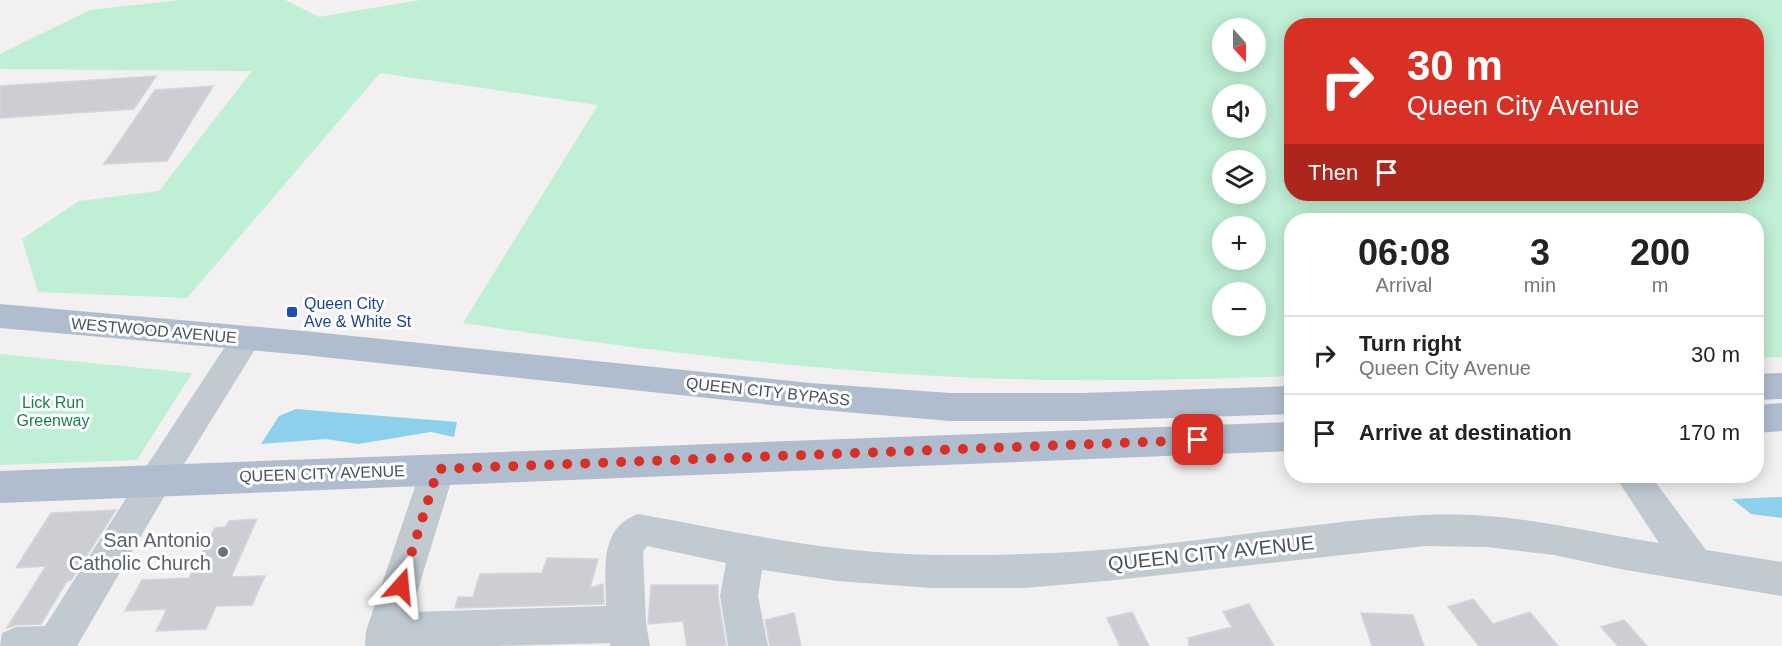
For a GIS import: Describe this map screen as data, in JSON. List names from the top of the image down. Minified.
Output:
{"streets":{"main road":["WESTWOOD AVENUE","QUEEN CITY BYPASS","QUEEN CITY AVENUE"]},"crossings":[["WESTWOOD AVENUE","QUEEN CITY BYPASS"],["WESTWOOD AVENUE","QUEEN CITY AVENUE"]],"parks":["Lick Run Greenway"],"places":{"transit":["Queen City Ave & White St"],"other":["San Antonio Catholic Church"]},"north":"bottom","page":{"map_buttons":["+","−"],"turn":["30 m","Queen City Avenue"],"then":"Then","eta":["06:08","Arrival","3","min","200","m"],"list":[{"name":"Turn right","note":"Queen City Avenue","value":"30 m"},{"name":"Arrive at destination","value":"170 m"}]}}
